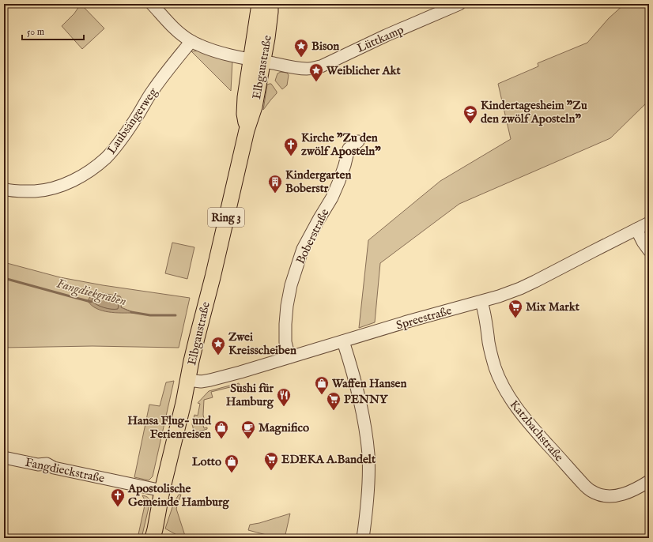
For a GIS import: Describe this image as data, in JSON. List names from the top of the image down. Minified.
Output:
{"streets":{"main road":["Elbgaustraße","Ring 3"],"street":["Lüttkamp","Laubsängerweg","Boberstraße","Spreestraße","Katzbachstraße","Fangdieckstraße"]},"crossings":[["Lüttkamp","Elbgaustraße"],["Lüttkamp","Laubsängerweg"],["Elbgaustraße","Spreestraße"],["Elbgaustraße","Fangdieckstraße"],["Boberstraße","Spreestraße"],["Spreestraße","Katzbachstraße"]],"water":["Fangdiekgraben"],"places":{"place":["Bison","Weiblicher Akt","Zwei Kreisscheiben"],"school or university":["Kindertagesheim \"Zu den zwölf Aposteln\""],"church":["Kirche \"Zu den zwölf Aposteln\"","Apostolische Gemeinde Hamburg"],"building":["Kindergarten Boberstr"],"supermarket":["Mix Markt","PENNY","EDEKA A.Bandelt"],"shop":["Waffen Hansen","Hansa Flug- und Ferienreisen","Lotto"],"restaurant":["Sushi für Hamburg"],"cafe":["Magnifico"]},"scale_bar":"50 m"}
